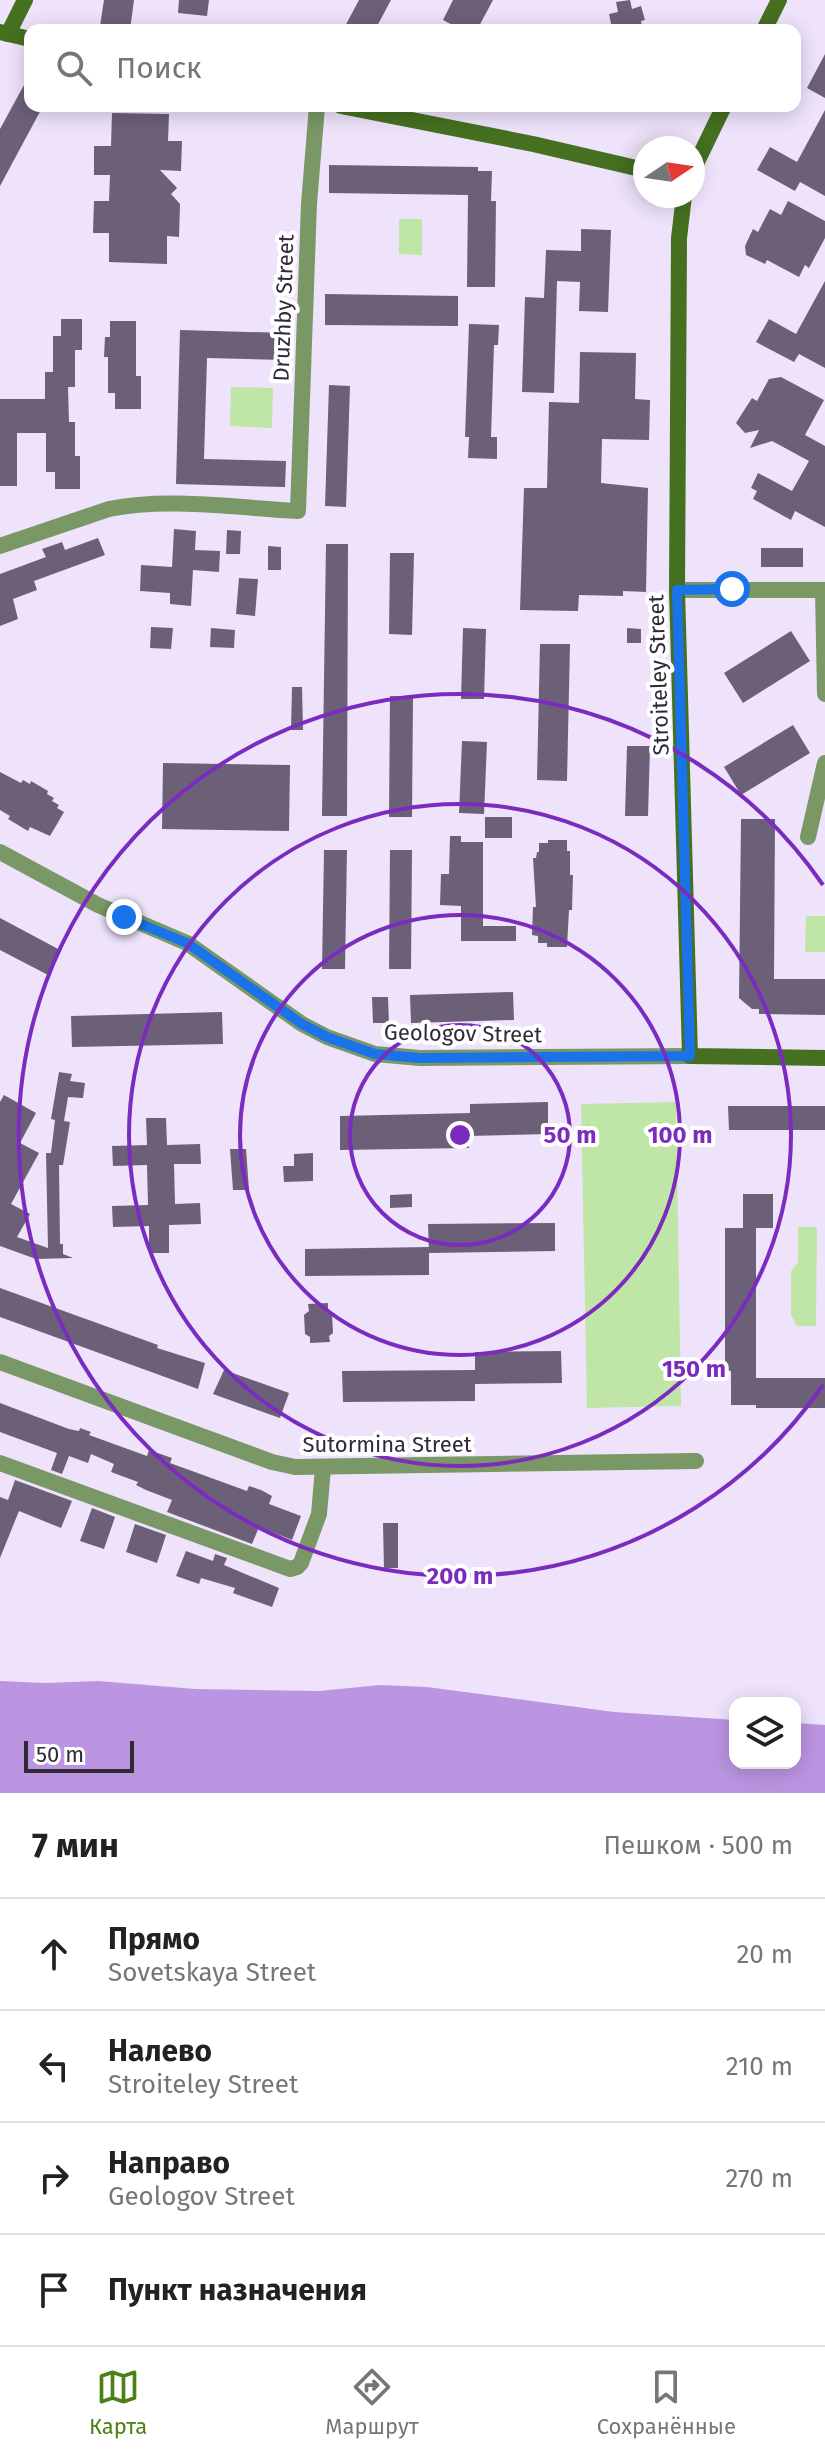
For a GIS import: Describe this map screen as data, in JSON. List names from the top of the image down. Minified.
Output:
{"streets":{"main road":["Stroiteley Street"],"street":["Druzhby Street","Geologov Street","Sutormina Street"]},"crossings":[["Stroiteley Street","Geologov Street"]],"scale_bar":"50 m","north":"right","page":{"search":"Поиск","scale":"50 m","heading":["7 мин","Пешком · 500 m"],"list":[["Прямо","Sovetskaya Street","20 m"],["Налево","Stroiteley Street","210 m"],["Направо","Geologov Street","270 m"],"Пункт назначения"],"nav":["Карта","Маршрут","Сохранённые"]},"rings":["50 m","100 m","150 m","200 m"]}
